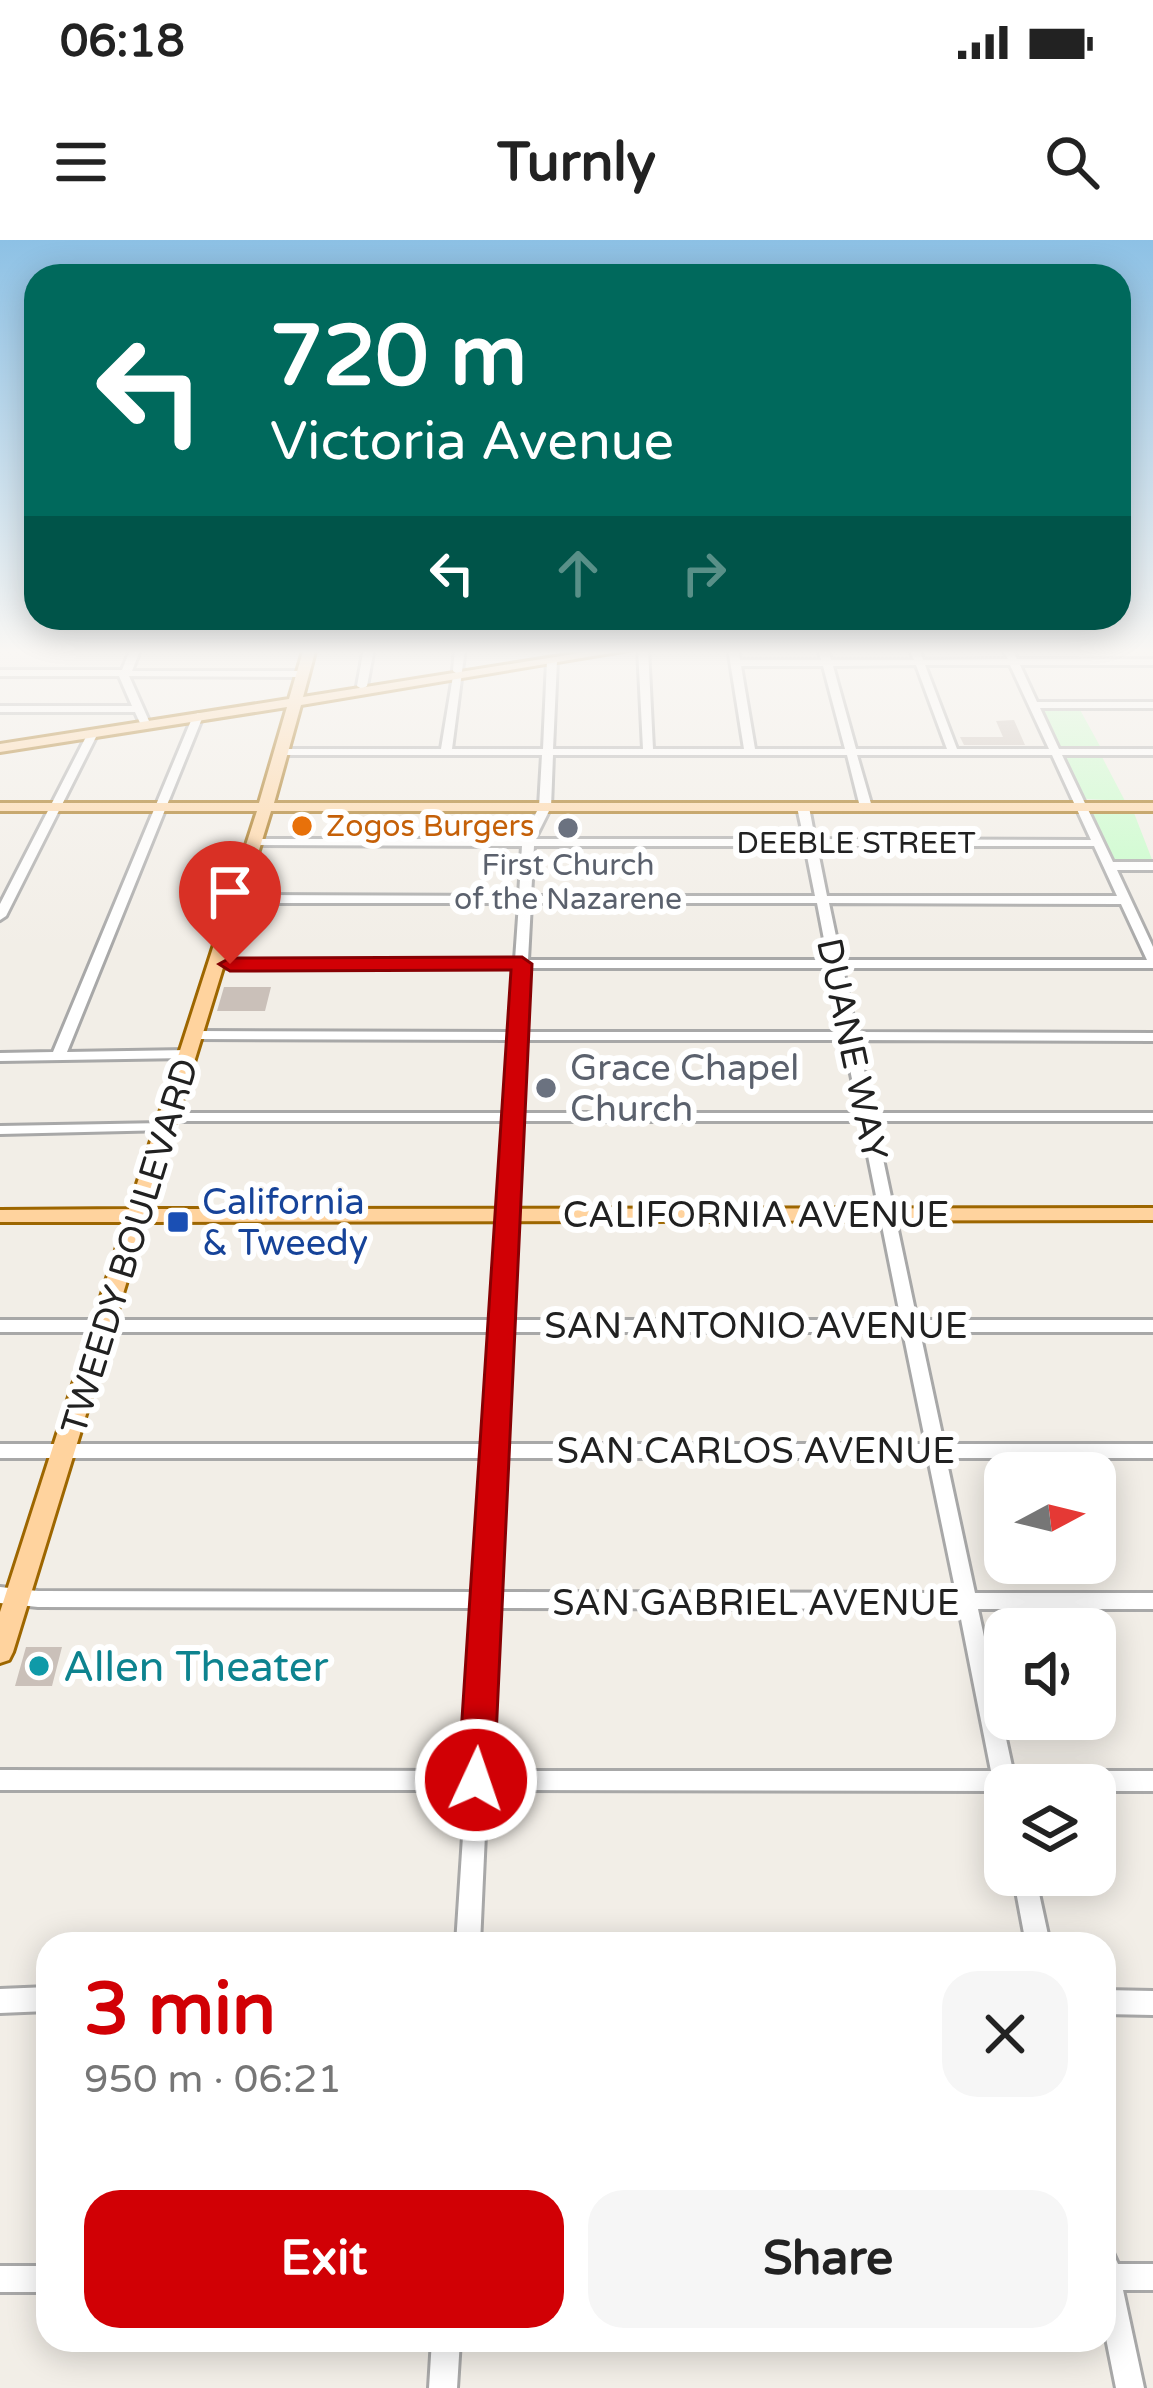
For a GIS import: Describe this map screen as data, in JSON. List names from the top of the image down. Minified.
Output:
{"streets":{"main road":["CALIFORNIA AVENUE","TWEEDY BOULEVARD"],"street":["DEEBLE STREET","DUANE WAY","SAN ANTONIO AVENUE","SAN CARLOS AVENUE","SAN GABRIEL AVENUE"]},"crossings":[["DEEBLE STREET","DUANE WAY"],["DEEBLE STREET","TWEEDY BOULEVARD"],["DUANE WAY","CALIFORNIA AVENUE"],["DUANE WAY","SAN ANTONIO AVENUE"],["DUANE WAY","SAN CARLOS AVENUE"],["DUANE WAY","SAN GABRIEL AVENUE"],["CALIFORNIA AVENUE","TWEEDY BOULEVARD"],["TWEEDY BOULEVARD","SAN ANTONIO AVENUE"],["TWEEDY BOULEVARD","SAN CARLOS AVENUE"],["TWEEDY BOULEVARD","SAN GABRIEL AVENUE"]],"places":{"other":["Zogos Burgers","First Church of the Nazarene","Grace Chapel Church","Allen Theater"],"transit":["California & Tweedy"]},"north":"right","page":{"status":"06:18","header":"Turnly","turn":["720 m","Victoria Avenue"],"heading":["3 min","950 m · 06:21"],"buttons":["Exit","Share"]}}
